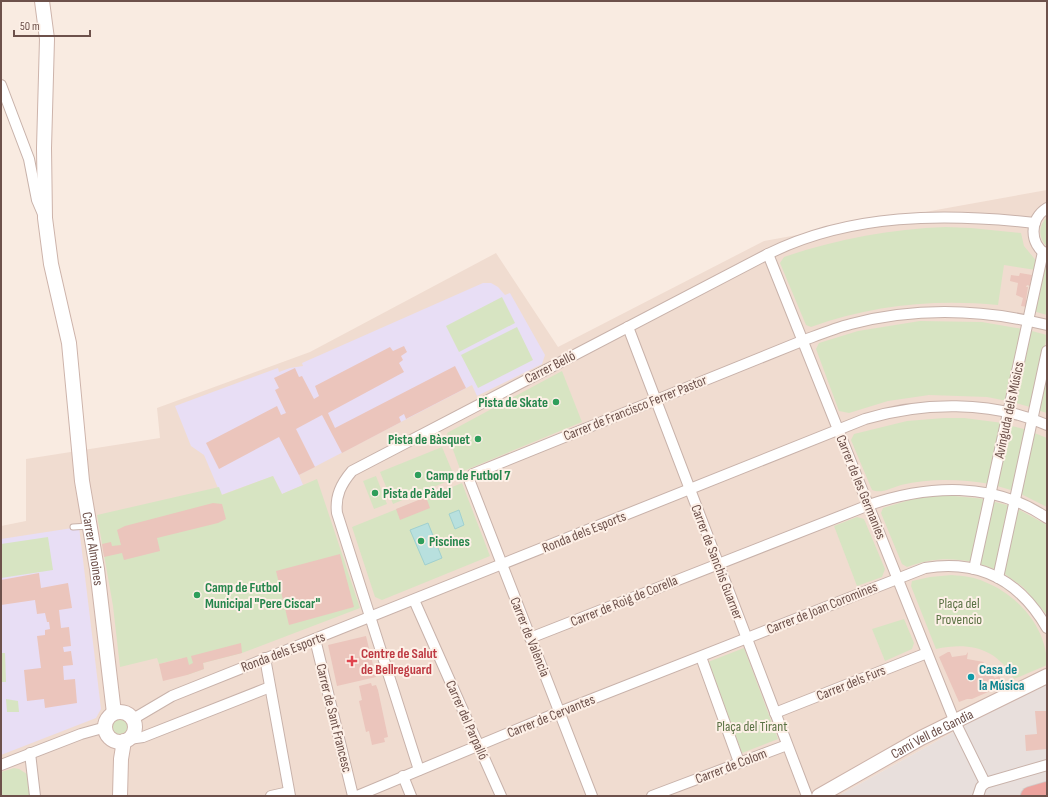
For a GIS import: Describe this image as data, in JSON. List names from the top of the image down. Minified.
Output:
{"streets":{"street":["Carrer Belló","Carrer de Francisco Ferrer Pastor","Avinguda dels Músics","Carrer de les Germanies","Ronda dels Esports","Carrer Almoines","Carrer de Sanchis Guarner","Carrer de Roig de Corella","Carrer de Joan Coromines","Carrer de València","Carrer dels Furs","Carrer de Cervantes","Carrer de Sant Francesc","Carrer del Parpalló","Camí Vell de Gandia","Carrer de Colom"]},"crossings":[["Carrer Belló","Carrer de les Germanies"],["Carrer Belló","Ronda dels Esports"],["Carrer Belló","Carrer de Sanchis Guarner"],["Carrer de Francisco Ferrer Pastor","Avinguda dels Músics"],["Carrer de Francisco Ferrer Pastor","Carrer de les Germanies"],["Carrer de Francisco Ferrer Pastor","Carrer de Sanchis Guarner"],["Carrer de Francisco Ferrer Pastor","Carrer de València"],["Avinguda dels Músics","Ronda dels Esports"],["Avinguda dels Músics","Carrer de Roig de Corella"],["Carrer de les Germanies","Ronda dels Esports"],["Carrer de les Germanies","Carrer de Roig de Corella"],["Carrer de les Germanies","Carrer de Joan Coromines"],["Carrer de les Germanies","Carrer dels Furs"],["Carrer de les Germanies","Camí Vell de Gandia"],["Ronda dels Esports","Carrer Almoines"],["Ronda dels Esports","Carrer de Sanchis Guarner"],["Ronda dels Esports","Carrer de València"],["Ronda dels Esports","Carrer de Sant Francesc"],["Ronda dels Esports","Carrer del Parpalló"],["Carrer de Sanchis Guarner","Carrer de Roig de Corella"],["Carrer de Sanchis Guarner","Carrer de Joan Coromines"],["Carrer de Sanchis Guarner","Carrer dels Furs"],["Carrer de Sanchis Guarner","Carrer de Cervantes"],["Carrer de Sanchis Guarner","Carrer de Colom"],["Carrer de Roig de Corella","Carrer de València"],["Carrer de Joan Coromines","Carrer de Cervantes"],["Carrer de València","Carrer de Cervantes"],["Carrer de Cervantes","Carrer del Parpalló"]],"parks":["Plaça del Provencio","Plaça del Tirant"],"places":{"other":["Pista de Skate","Pista de Bàsquet","Camp de Futbol 7","Pista de Pàdel","Piscines","Camp de Futbol Municipal \"Pere Ciscar\"","Casa de la Música"],"health":["Centre de Salut de Bellreguard"]},"scale_bar":"50 m"}
